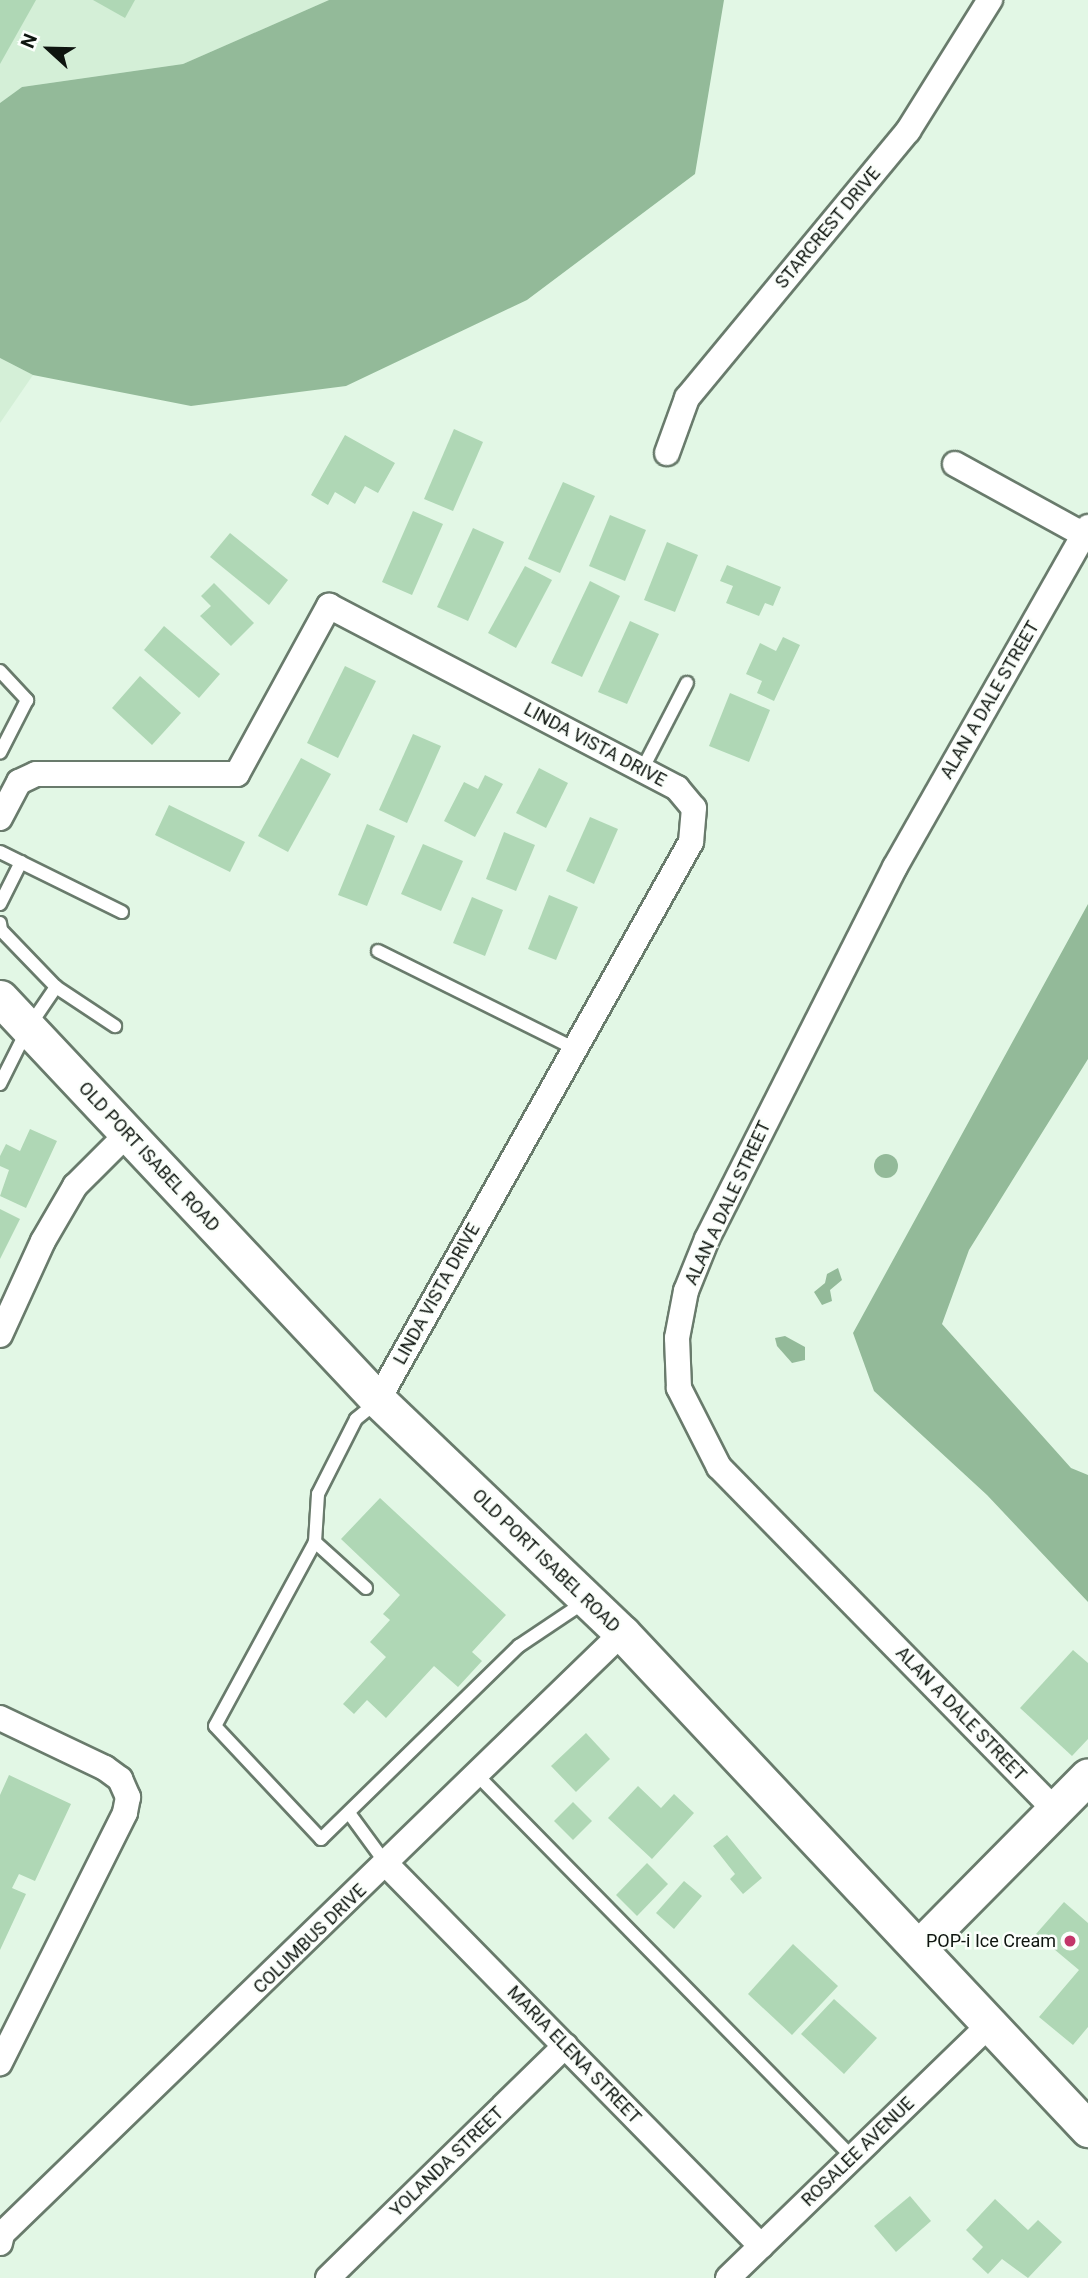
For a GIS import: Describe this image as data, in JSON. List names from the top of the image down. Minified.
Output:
{"streets":{"street":["STARCREST DRIVE","ALAN A DALE STREET","LINDA VISTA DRIVE","OLD PORT ISABEL ROAD","COLUMBUS DRIVE","MARIA ELENA STREET","ROSALEE AVENUE","YOLANDA STREET"]},"crossings":[["LINDA VISTA DRIVE","OLD PORT ISABEL ROAD"],["OLD PORT ISABEL ROAD","COLUMBUS DRIVE"],["OLD PORT ISABEL ROAD","ROSALEE AVENUE"],["COLUMBUS DRIVE","MARIA ELENA STREET"],["MARIA ELENA STREET","ROSALEE AVENUE"],["MARIA ELENA STREET","YOLANDA STREET"]],"places":["POP-i Ice Cream"],"north":"left"}
